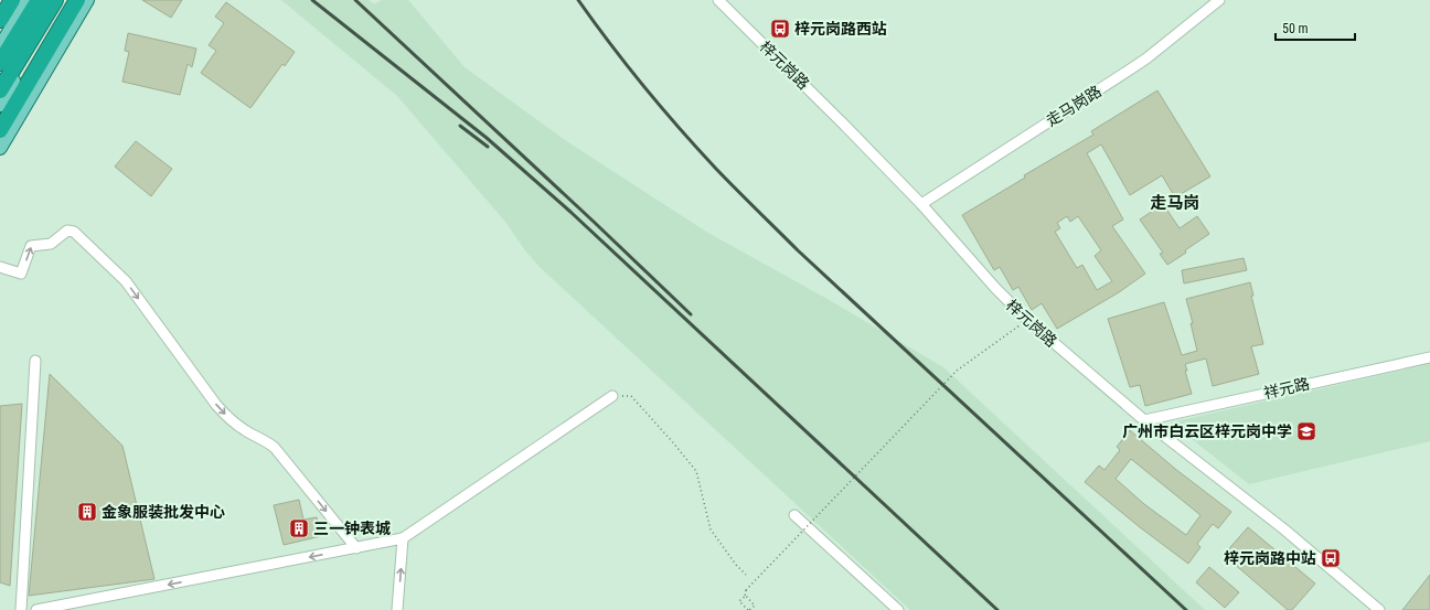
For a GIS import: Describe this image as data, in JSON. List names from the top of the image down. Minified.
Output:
{"streets":{"street":["梓元岗路","走马岗路","祥元路"]},"crossings":[["梓元岗路","走马岗路"],["梓元岗路","祥元路"]],"districts":["走马岗"],"places":{"bus stop":["梓元岗路西站","梓元岗路中站"],"school or university":["广州市白云区梓元岗中学"],"building":["金象服装批发中心","三一钟表城"]},"scale_bar":"50 m"}
